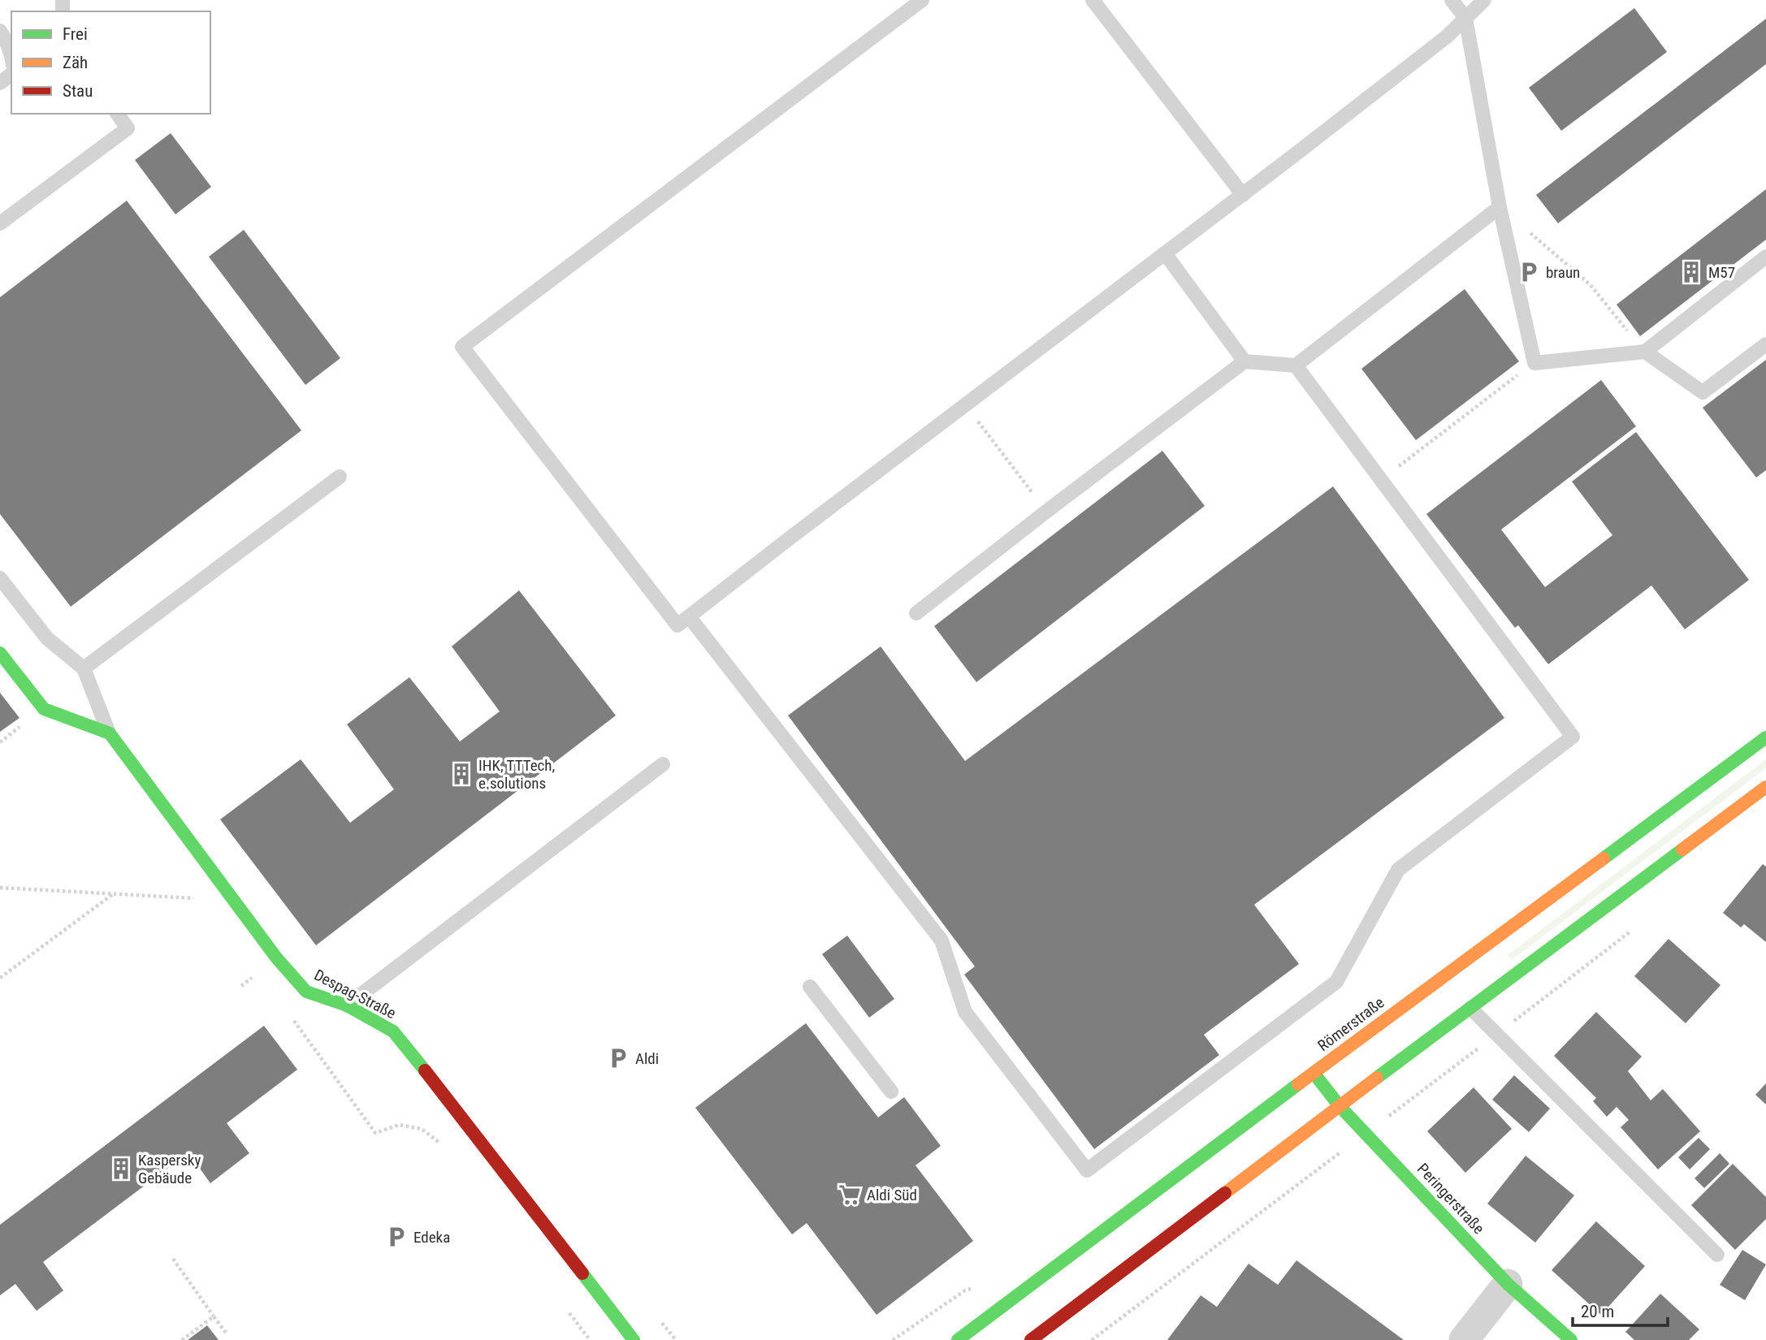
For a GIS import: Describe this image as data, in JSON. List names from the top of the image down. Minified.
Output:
{"streets":{"main road":["Despag-Straße","Römerstraße","Peringerstraße"]},"crossings":[["Römerstraße","Peringerstraße"]],"places":{"parking":["braun","Aldi","Edeka"],"building":["M57","IHK, TTTech, e.solutions","Kaspersky Gebäude"],"supermarket":["Aldi Süd"]},"legend":["Frei","Zäh","Stau"],"scale_bar":"20 m"}
